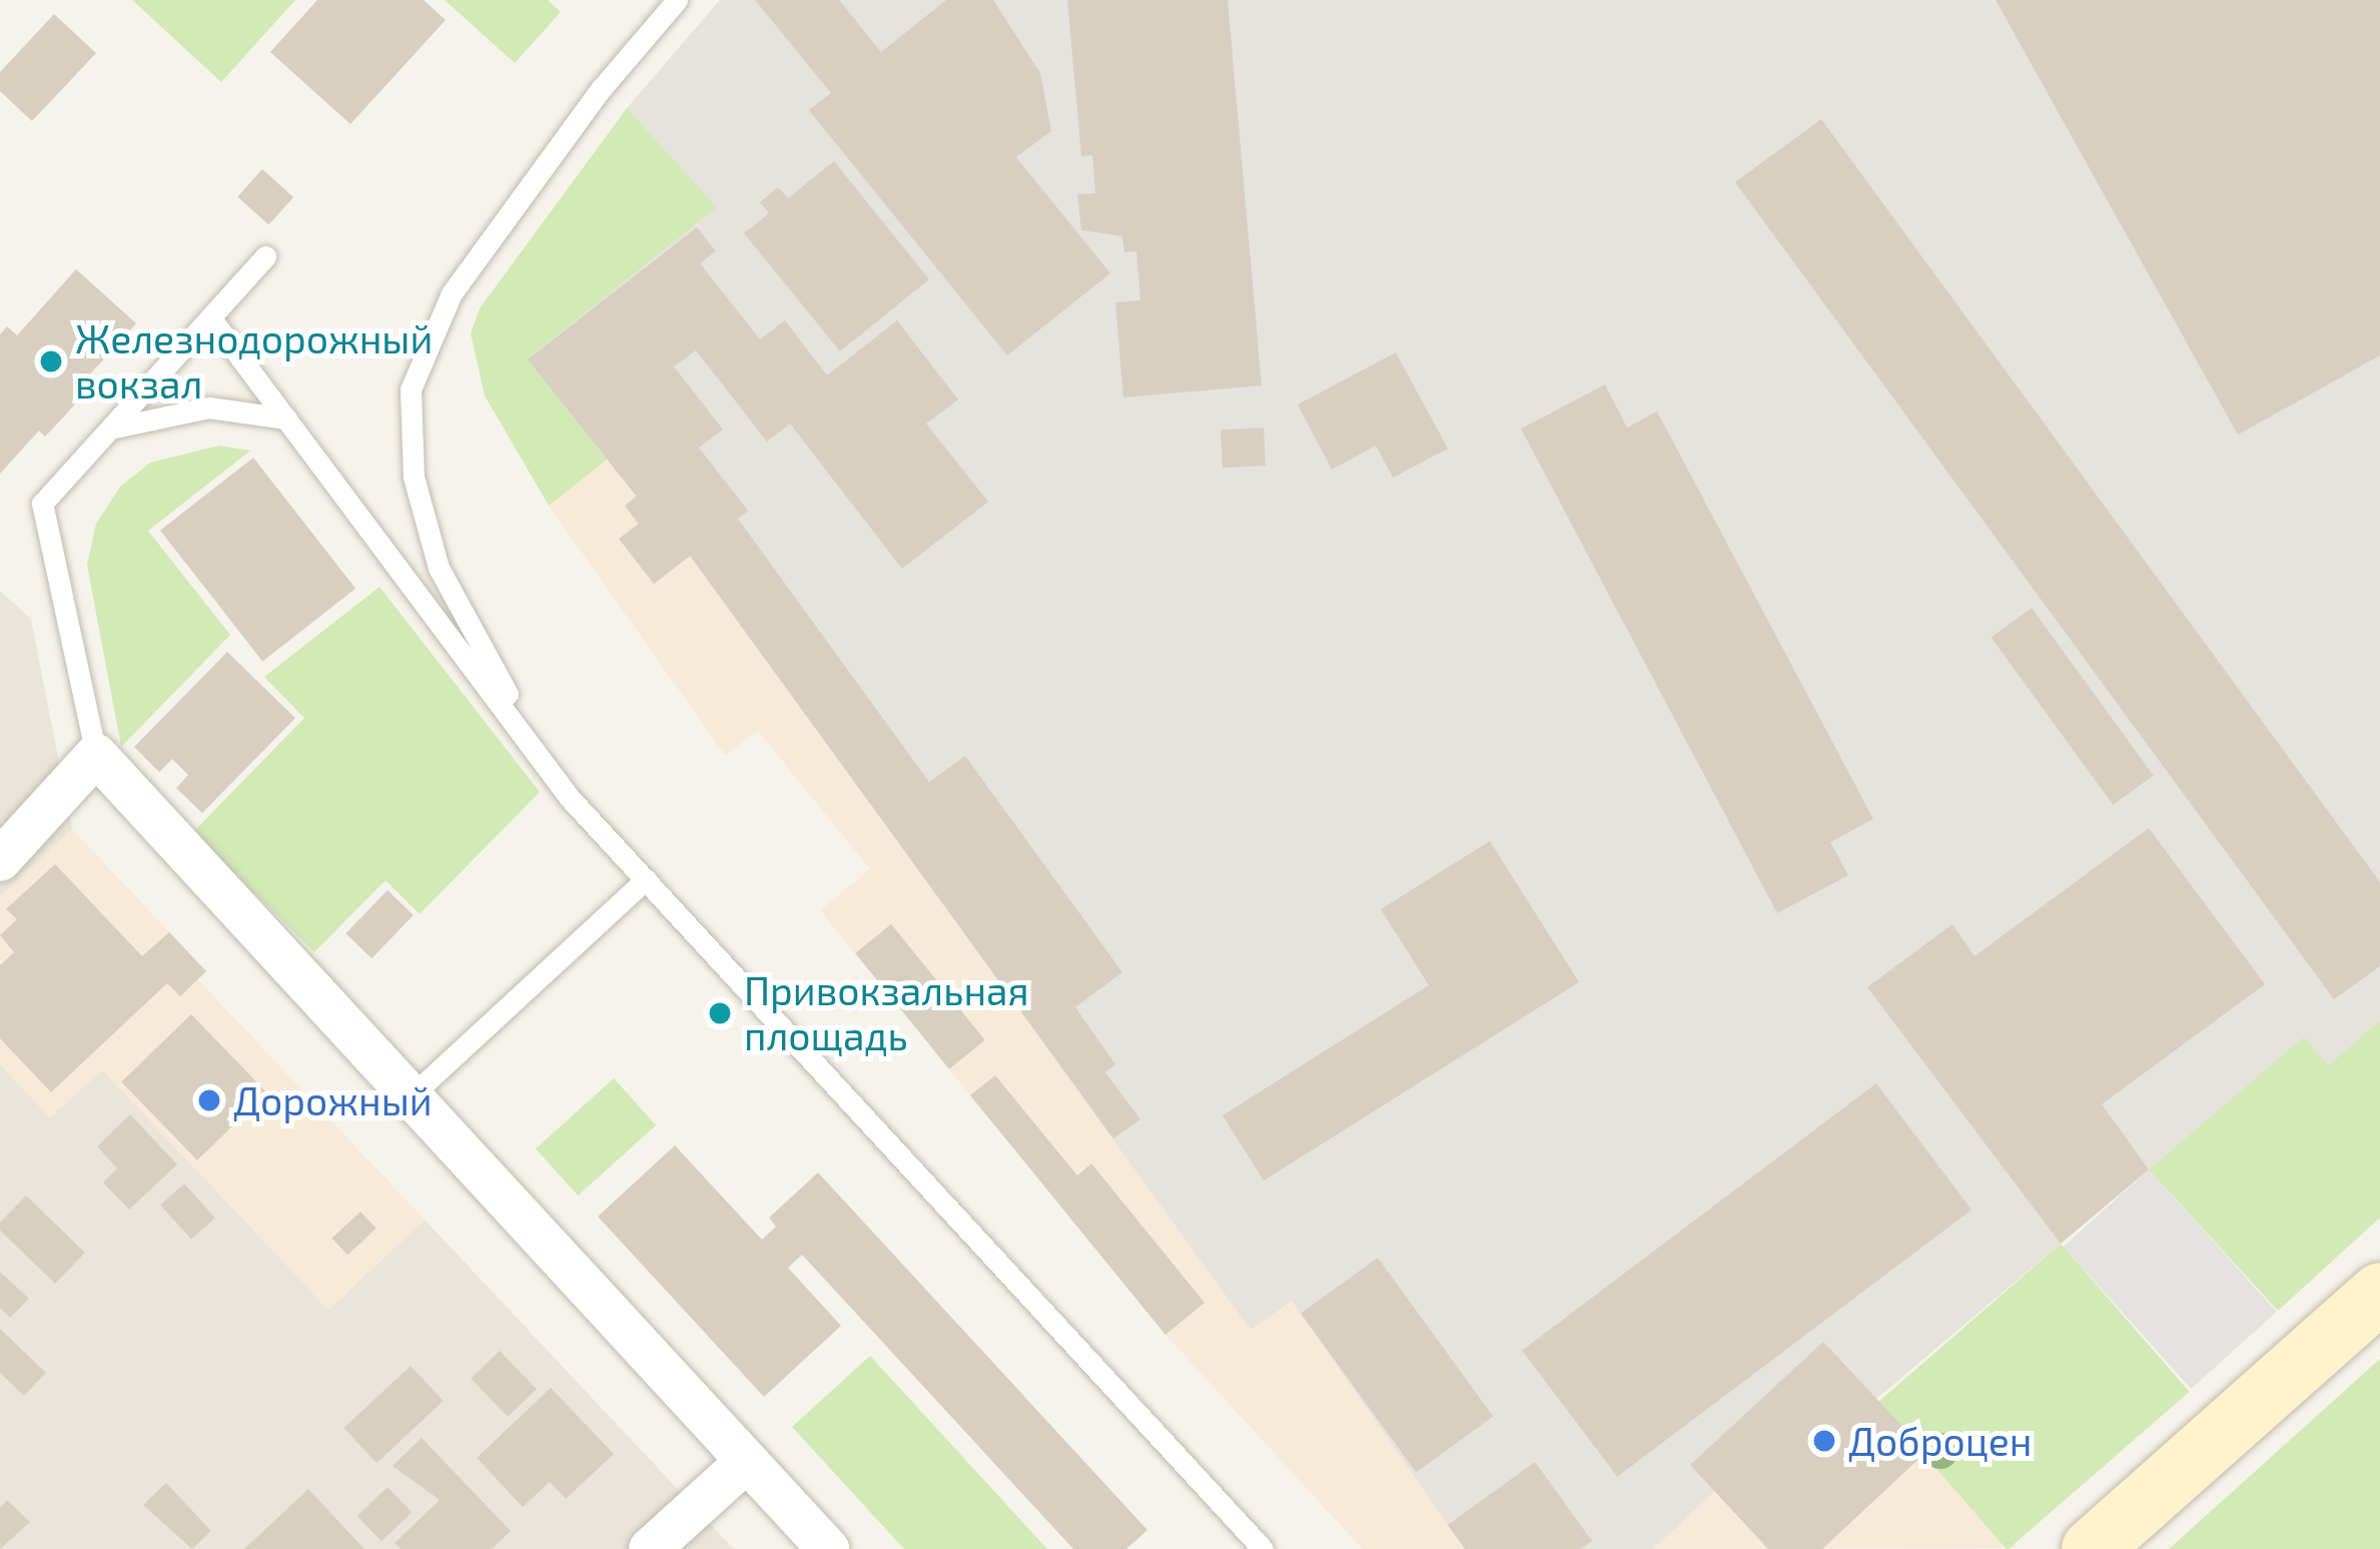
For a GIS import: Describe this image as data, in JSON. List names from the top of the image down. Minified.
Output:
{"places":["Железнодорожный вокзал","Привокзальная площадь","Дорожный","Доброцен"]}
